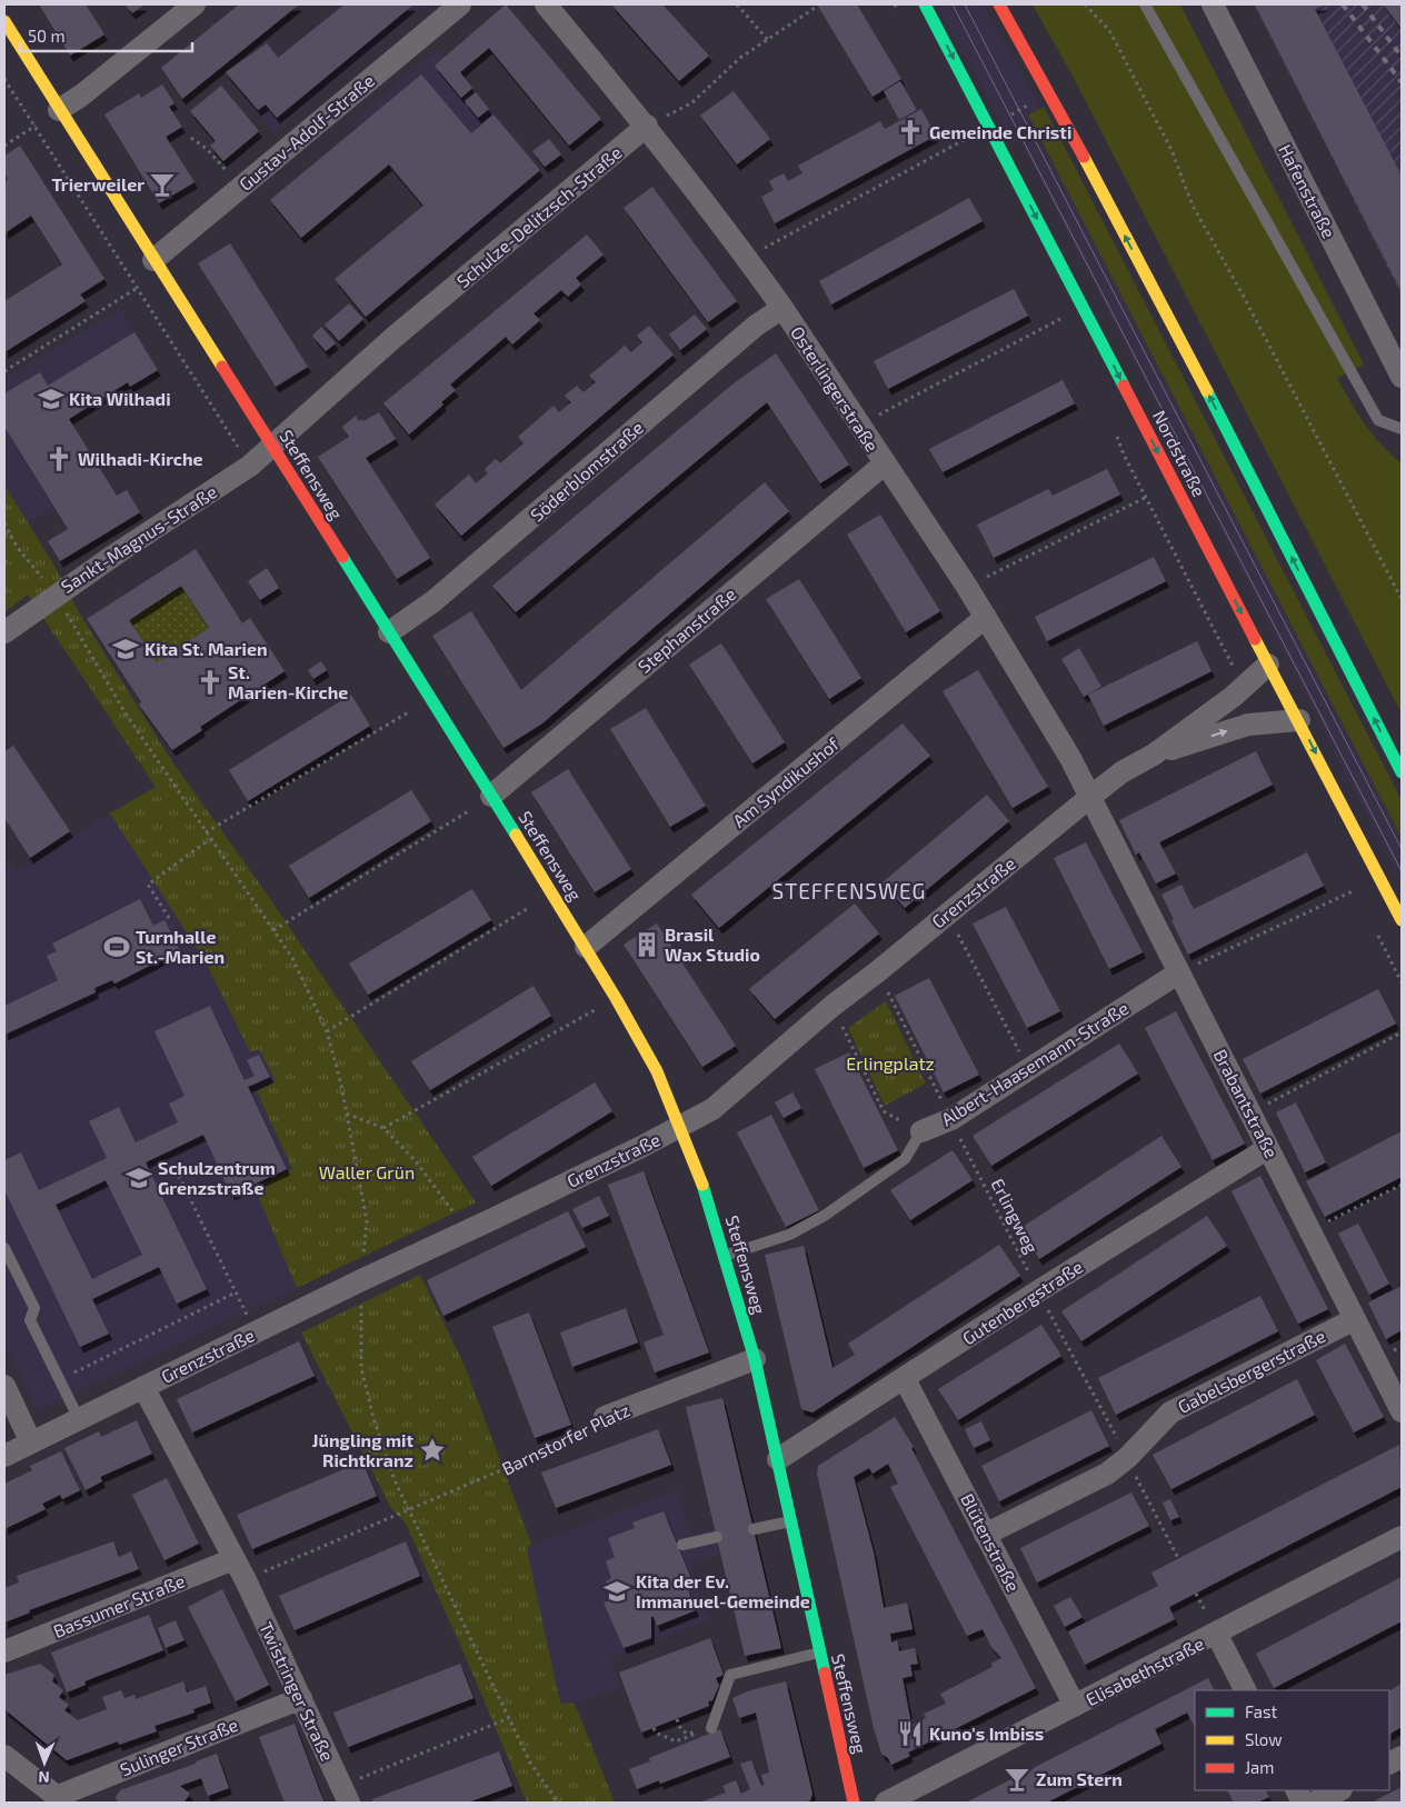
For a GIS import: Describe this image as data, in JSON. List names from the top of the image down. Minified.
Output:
{"streets":{"street":["Gustav-Adolf-Straße","Hafenstraße","Schulze-Delitzsch-Straße","Osterlingerstraße","Nordstraße","Söderblomstraße","Steffensweg","Sankt-Magnus-Straße","Stephanstraße","Am Syndikushof","Grenzstraße","Albert-Haasemann-Straße","Brabantstraße","Gutenbergstraße","Gabelsbergerstraße","Barnstorfer Platz","Blütenstraße","Bassumer Straße","Elisabethstraße","Twistringer Straße","Sulinger Straße"],"path":["Erlingweg"]},"crossings":[["Gustav-Adolf-Straße","Steffensweg"],["Schulze-Delitzsch-Straße","Osterlingerstraße"],["Schulze-Delitzsch-Straße","Steffensweg"],["Schulze-Delitzsch-Straße","Sankt-Magnus-Straße"],["Osterlingerstraße","Söderblomstraße"],["Osterlingerstraße","Stephanstraße"],["Osterlingerstraße","Am Syndikushof"],["Osterlingerstraße","Grenzstraße"],["Osterlingerstraße","Brabantstraße"],["Nordstraße","Grenzstraße"],["Söderblomstraße","Steffensweg"],["Steffensweg","Sankt-Magnus-Straße"],["Steffensweg","Stephanstraße"],["Steffensweg","Am Syndikushof"],["Steffensweg","Grenzstraße"],["Steffensweg","Albert-Haasemann-Straße"],["Steffensweg","Gutenbergstraße"],["Steffensweg","Barnstorfer Platz"],["Grenzstraße","Brabantstraße"],["Grenzstraße","Erlingweg"],["Grenzstraße","Twistringer Straße"],["Albert-Haasemann-Straße","Brabantstraße"],["Albert-Haasemann-Straße","Erlingweg"],["Brabantstraße","Gutenbergstraße"],["Brabantstraße","Gabelsbergerstraße"],["Erlingweg","Gutenbergstraße"],["Erlingweg","Gabelsbergerstraße"],["Gutenbergstraße","Blütenstraße"],["Gabelsbergerstraße","Blütenstraße"],["Blütenstraße","Elisabethstraße"],["Bassumer Straße","Twistringer Straße"],["Twistringer Straße","Sulinger Straße"]],"districts":["STEFFENSWEG"],"parks":["Erlingplatz","Waller Grün"],"places":{"church":["Gemeinde Christi","Wilhadi-Kirche","St. Marien-Kirche"],"bar":["Trierweiler","Zum Stern"],"school or university":["Kita Wilhadi","Kita St. Marien","Schulzentrum Grenzstraße","Kita der Ev. Immanuel-Gemeinde"],"building":["Brasil Wax Studio"],"sports":["Turnhalle St.-Marien"],"place":["Jüngling mit Richtkranz"],"restaurant":["Kuno's Imbiss"]},"legend":["Fast","Slow","Jam"],"scale_bar":"50 m","north":"bottom"}
